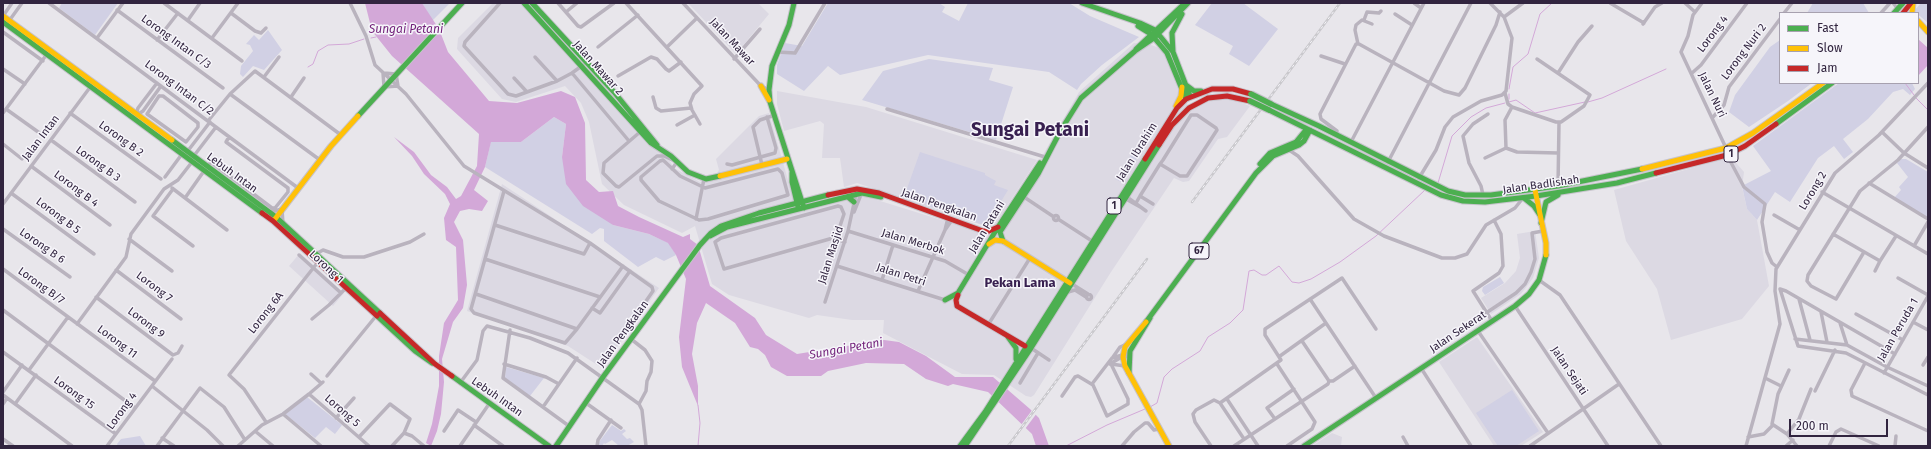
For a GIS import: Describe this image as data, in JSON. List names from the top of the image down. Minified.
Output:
{"streets":{"main road":["Jalan Mawar 2","Jalan Ibrahim","1","Lebuh Intan","Jalan Badlishah","Jalan Pengkalan","Jalan Patani","67","Jalan Petri","Jalan Sekerat"],"street":["Lorong 4","Lorong Intan C/3","Jalan Mawar","Lorong Nuri 2","Lorong Intan C/2","Jalan Nuri","Jalan Intan","Lorong B 2","Lorong B 3","Lorong B 4","Lorong 2","Lorong B 5","Jalan Merbok","Lorong B 6","Jalan Masjid","Lorong 1","Lorong B/7","Lorong 7","Lorong 6A","Lorong 9","Jalan Peruda 1","Lorong 11","Jalan Sejati","Lorong 15","Lorong 5"]},"crossings":[["Lorong 4","Jalan Nuri"],["Lorong 4","Lorong 11"],["Lorong 4","Lorong 15"],["Lorong Nuri 2","Jalan Nuri"],["Jalan Nuri","Jalan Badlishah"],["Jalan Intan","Lorong B 2"],["Jalan Intan","Lorong B 3"],["Jalan Intan","Lebuh Intan"],["Jalan Intan","Lorong B 4"],["Jalan Intan","Lorong B 5"],["Jalan Ibrahim","1"],["Jalan Ibrahim","Jalan Badlishah"],["Jalan Ibrahim","Jalan Petri"],["Lebuh Intan","Lorong 6A"],["Jalan Badlishah","Jalan Sekerat"],["Jalan Pengkalan","Jalan Patani"],["Jalan Pengkalan","Jalan Masjid"],["Jalan Patani","Jalan Merbok"],["Jalan Merbok","Jalan Masjid"],["Jalan Masjid","Jalan Petri"],["Lorong 1","Lorong 6A"],["Lorong B/7","Lorong 11"],["Lorong 6A","Lorong 5"],["Jalan Sekerat","Jalan Sejati"]],"districts":["Sungai Petani","Pekan Lama"],"water":["Sungai Petani"],"legend":["Fast","Slow","Jam"],"scale_bar":"200 m"}
